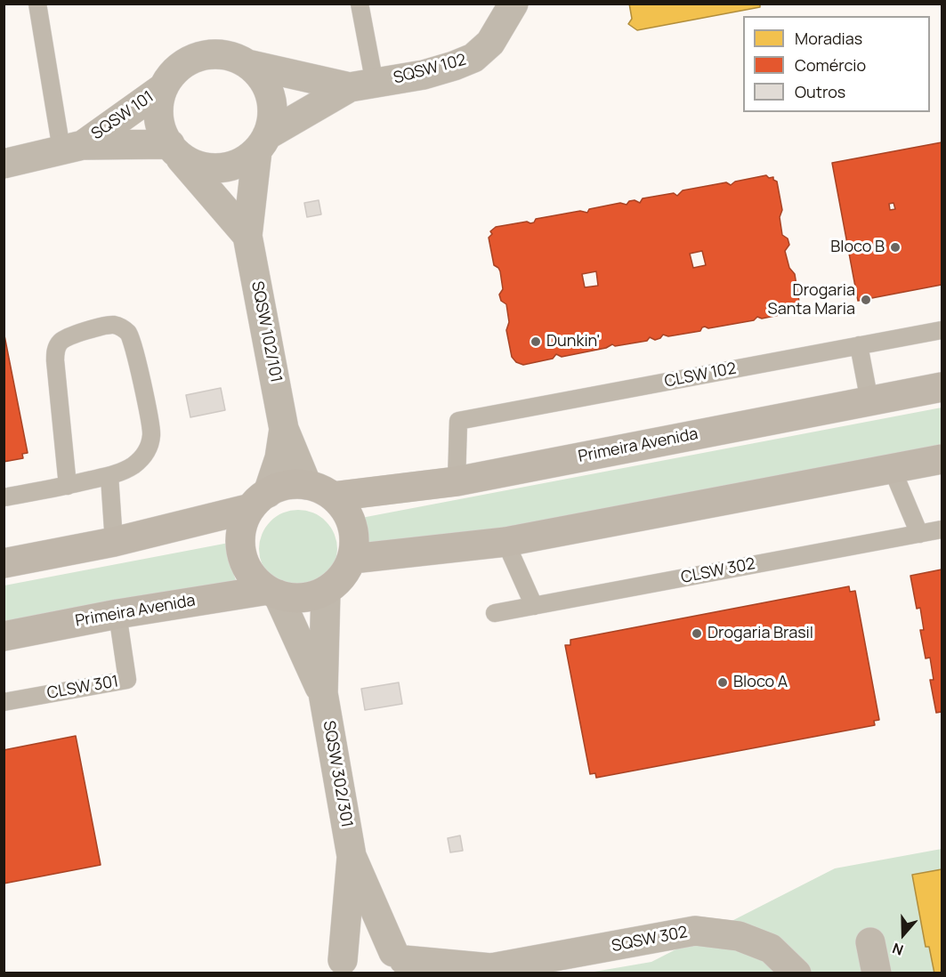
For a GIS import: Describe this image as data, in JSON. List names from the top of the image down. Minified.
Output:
{"streets":{"main road":["Primeira Avenida"],"street":["SQSW 102","SQSW 101","SQSW 102/101","SQSW 302/301","SQSW 302"],"lane":["CLSW 102","CLSW 302","CLSW 301"]},"crossings":[["SQSW 102","SQSW 101"],["SQSW 102","SQSW 102/101"],["SQSW 101","SQSW 102/101"],["SQSW 102/101","Primeira Avenida"],["SQSW 102/101","SQSW 302/301"],["CLSW 102","Primeira Avenida"],["Primeira Avenida","CLSW 301"],["Primeira Avenida","SQSW 302/301"],["SQSW 302/301","SQSW 302"]],"places":["Bloco B","Drogaria Santa Maria","Dunkin'","Drogaria Brasil","Bloco A"],"legend":["Moradias","Comércio","Outros"],"north":"bottom"}
